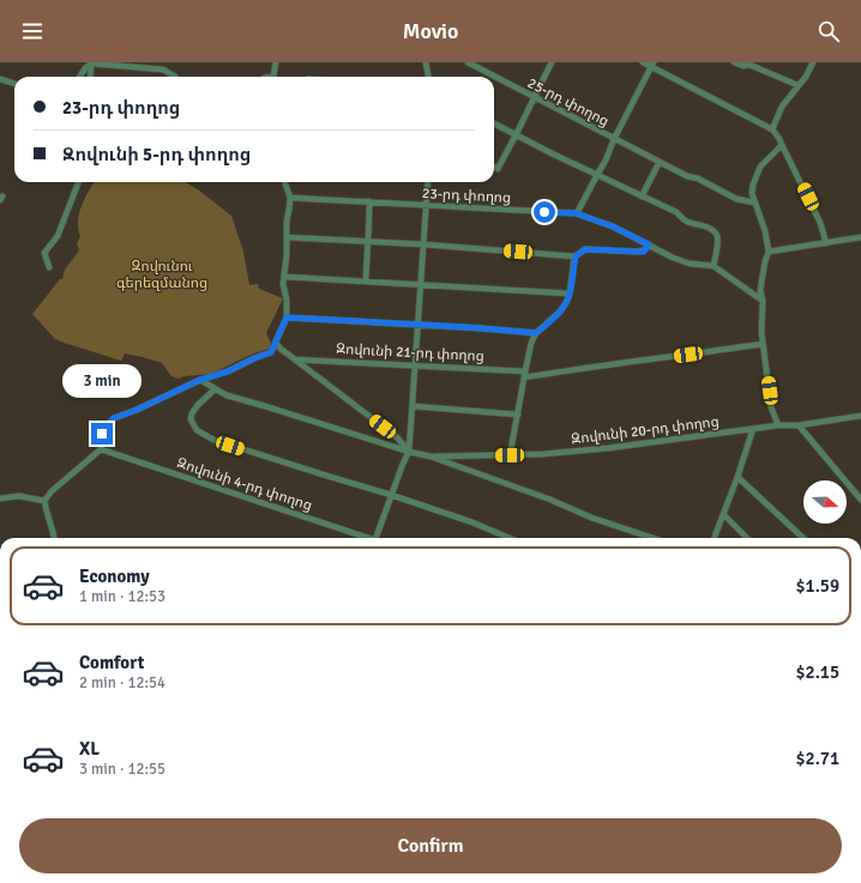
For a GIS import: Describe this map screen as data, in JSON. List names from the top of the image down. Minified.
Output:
{"streets":{"street":["25-րդ փողոց","23-րդ փողոց","Զովունի 21-րդ փողոց","Զովունի 20-րդ փողոց","Զովունի 4-րդ փողոց"]},"parks":["Զովունու գերեզմանոց"],"north":"right","page":{"header":"Movio","banner":["23-րդ փողոց","Զովունի 5-րդ փողոց"],"bubble":"3 min","list":[{"name":"Economy","note":"1 min · 12:53","value":"$1.59"},{"name":"Comfort","note":"2 min · 12:54","value":"$2.15"},{"name":"XL","note":"3 min · 12:55","value":"$2.71"}],"buttons":"Confirm"}}
